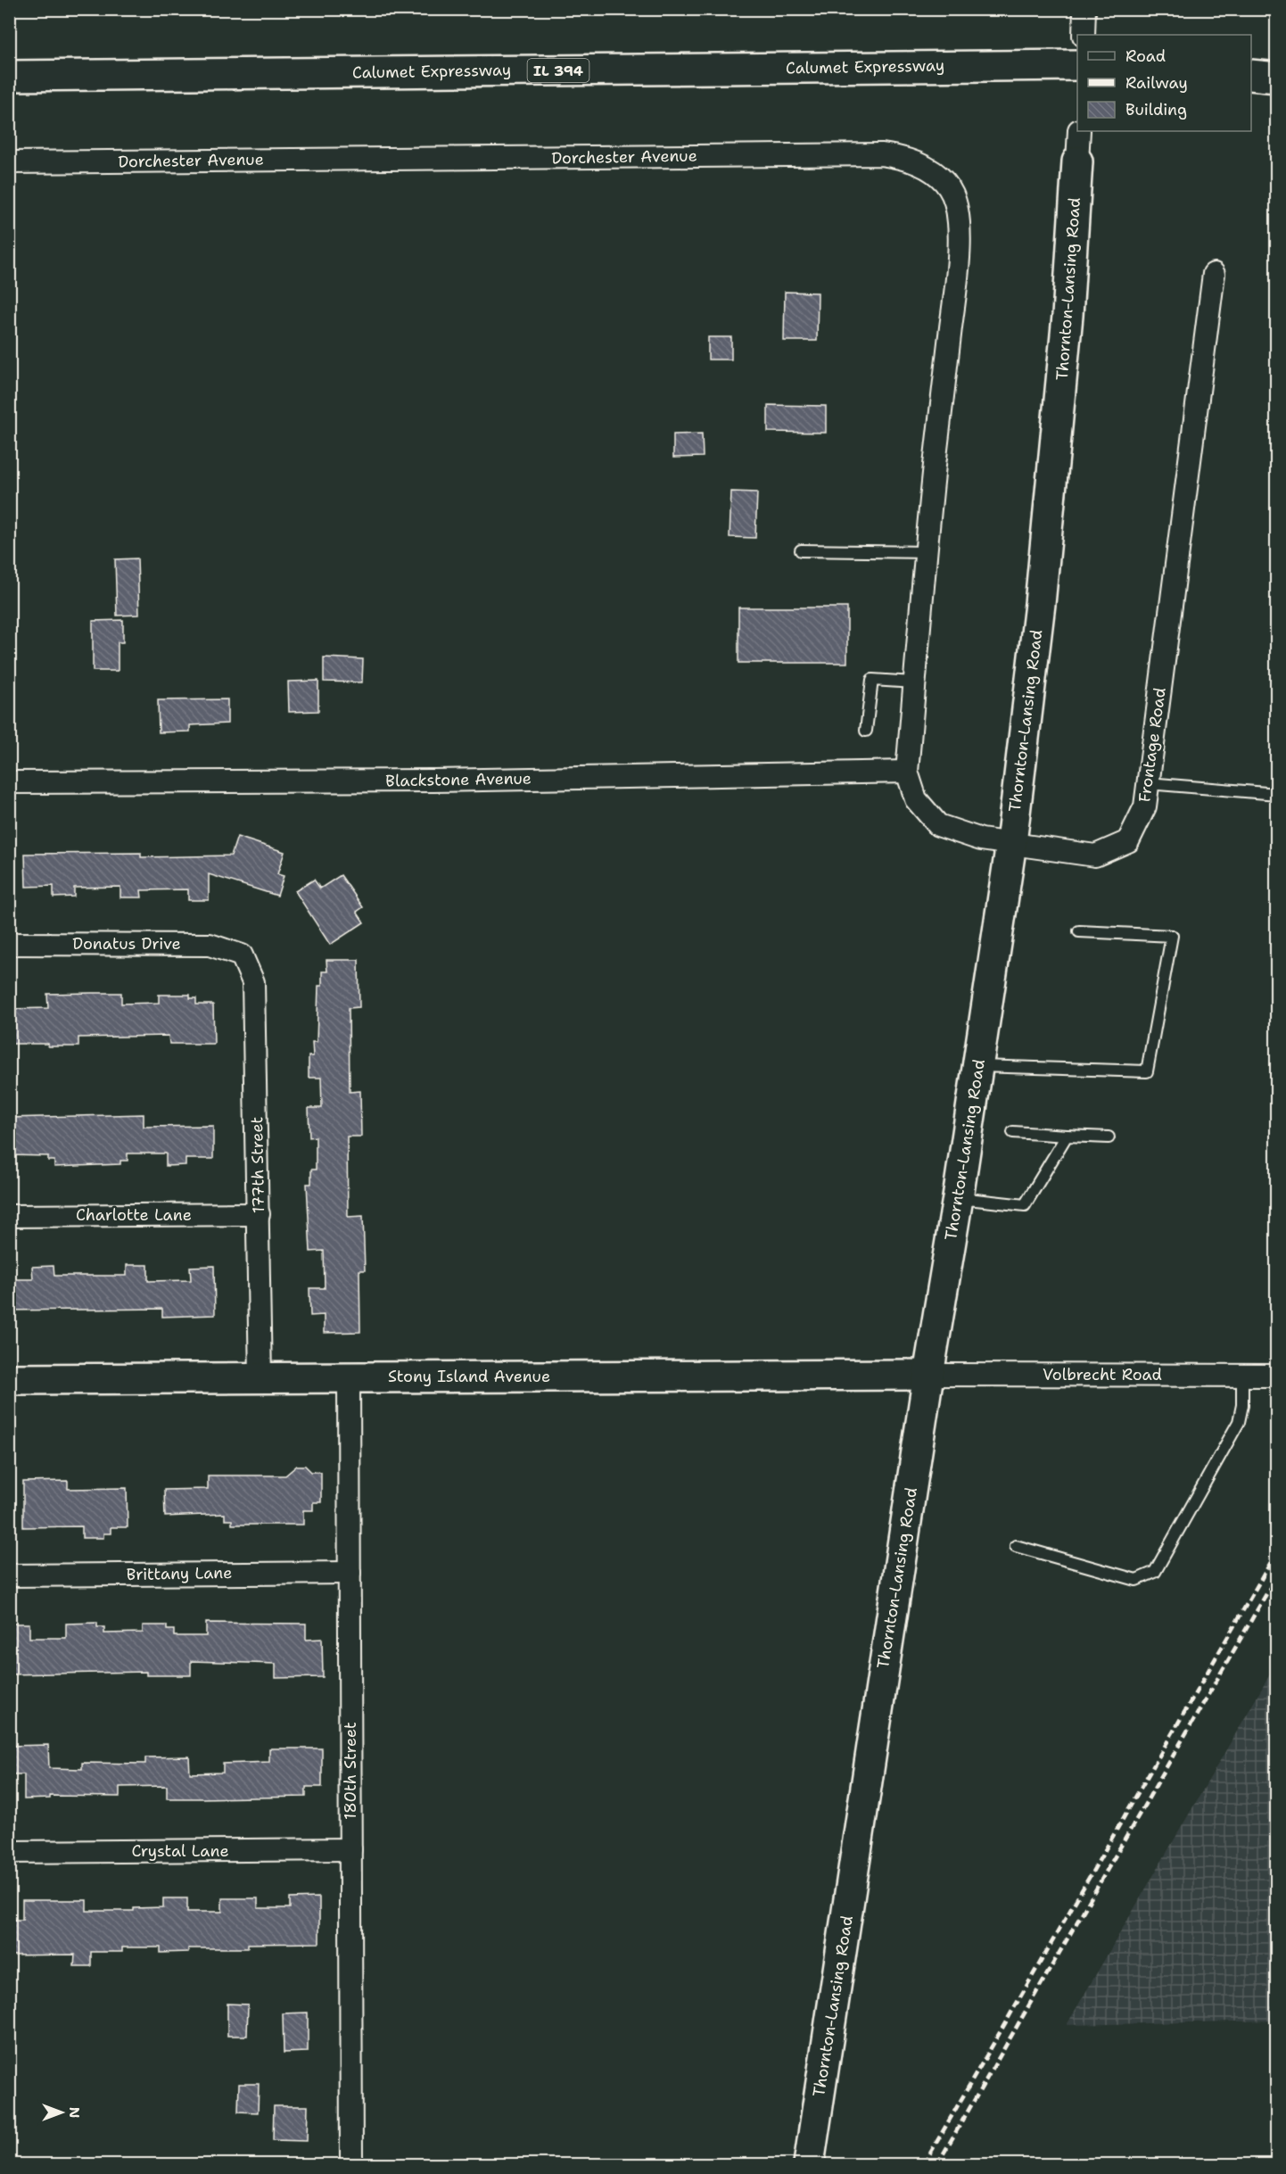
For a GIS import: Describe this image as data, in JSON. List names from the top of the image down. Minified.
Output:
{"streets":{"main road":["Calumet Expressway","IL 394","Thornton-Lansing Road","Stony Island Avenue"],"street":["Dorchester Avenue","Frontage Road","Blackstone Avenue","Donatus Drive","177th Street","Charlotte Lane","Volbrecht Road","Brittany Lane","180th Street","Crystal Lane"]},"crossings":[["Dorchester Avenue","Frontage Road"],["Thornton-Lansing Road","Frontage Road"],["Thornton-Lansing Road","Volbrecht Road"],["Thornton-Lansing Road","Stony Island Avenue"],["Frontage Road","Blackstone Avenue"],["Donatus Drive","177th Street"],["177th Street","Charlotte Lane"],["177th Street","Stony Island Avenue"],["Volbrecht Road","Stony Island Avenue"],["Stony Island Avenue","180th Street"],["Brittany Lane","180th Street"],["180th Street","Crystal Lane"]],"legend":["Road","Railway","Building"],"north":"right"}
